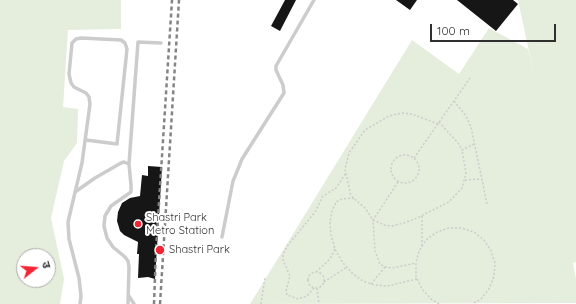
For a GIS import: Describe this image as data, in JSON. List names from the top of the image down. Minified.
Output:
{"places":["Shastri Park Metro Station","Shastri Park"],"scale_bar":"100 m","north":"right"}
